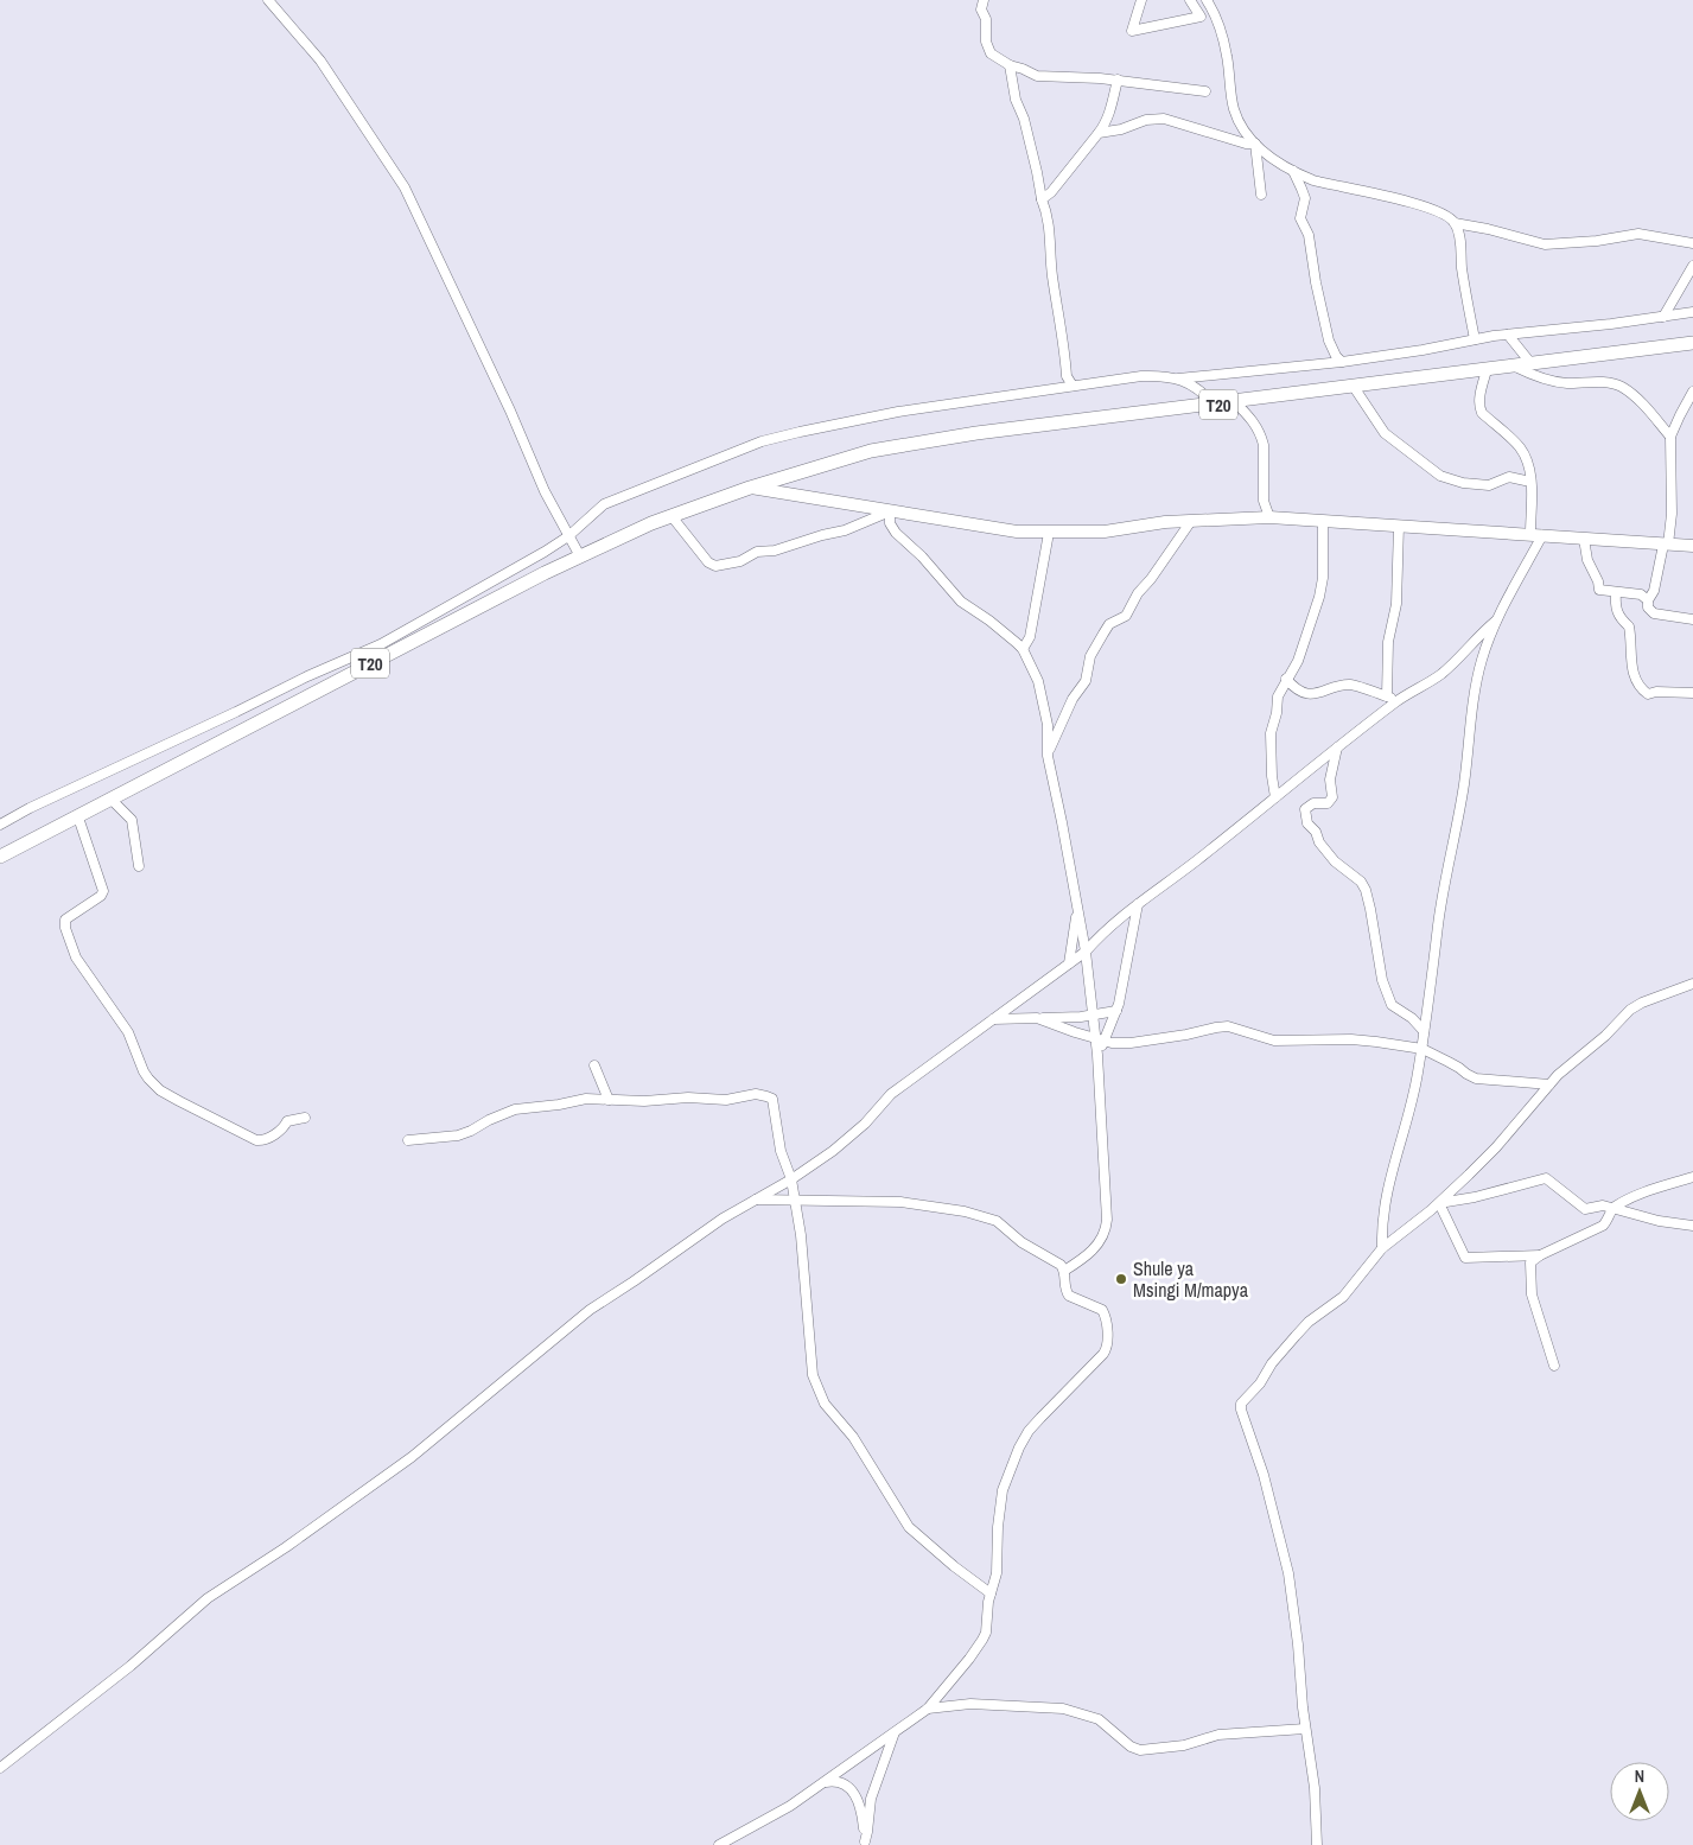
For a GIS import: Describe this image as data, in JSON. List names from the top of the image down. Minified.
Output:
{"streets":{"main road":["T20"]},"places":["Shule ya Msingi M/mapya"],"north":"top"}
